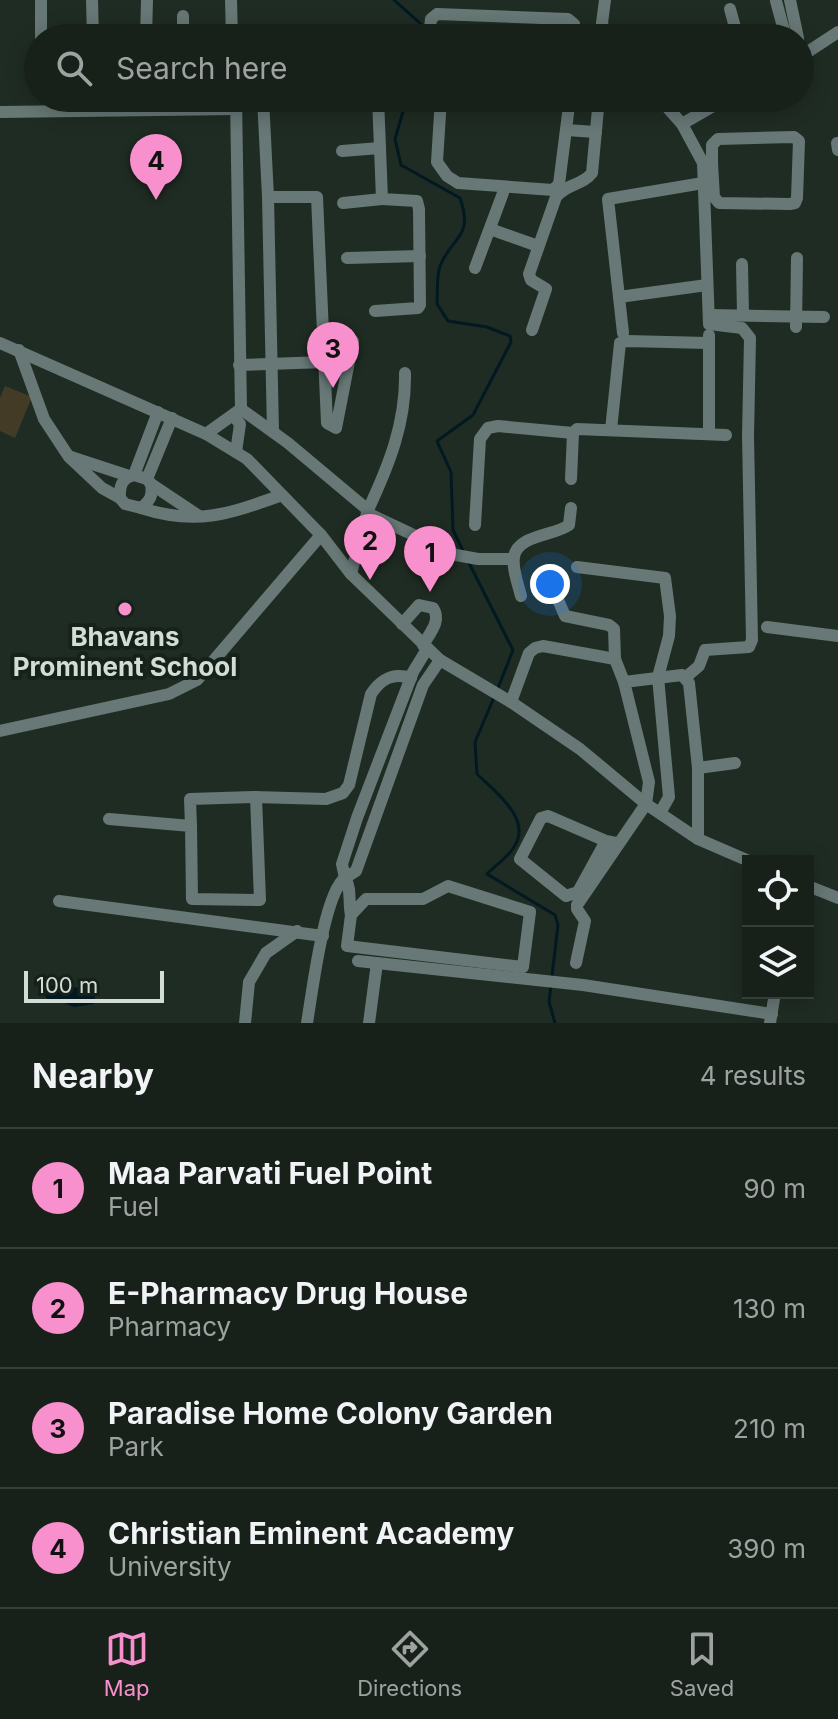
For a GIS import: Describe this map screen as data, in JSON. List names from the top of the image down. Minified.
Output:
{"places":["Bhavans Prominent School"],"scale_bar":"100 m","page":{"search":"Search here","pins":["4","3","2","1"],"scale":"100 m","heading":["Nearby","4 results"],"list":[{"mark":"1","name":"Maa Parvati Fuel Point","note":"Fuel","value":"90 m"},{"mark":"2","name":"E-Pharmacy Drug House","note":"Pharmacy","value":"130 m"},{"mark":"3","name":"Paradise Home Colony Garden","note":"Park","value":"210 m"},{"mark":"4","name":"Christian Eminent Academy","note":"University","value":"390 m"}],"nav":["Map","Directions","Saved"]}}
